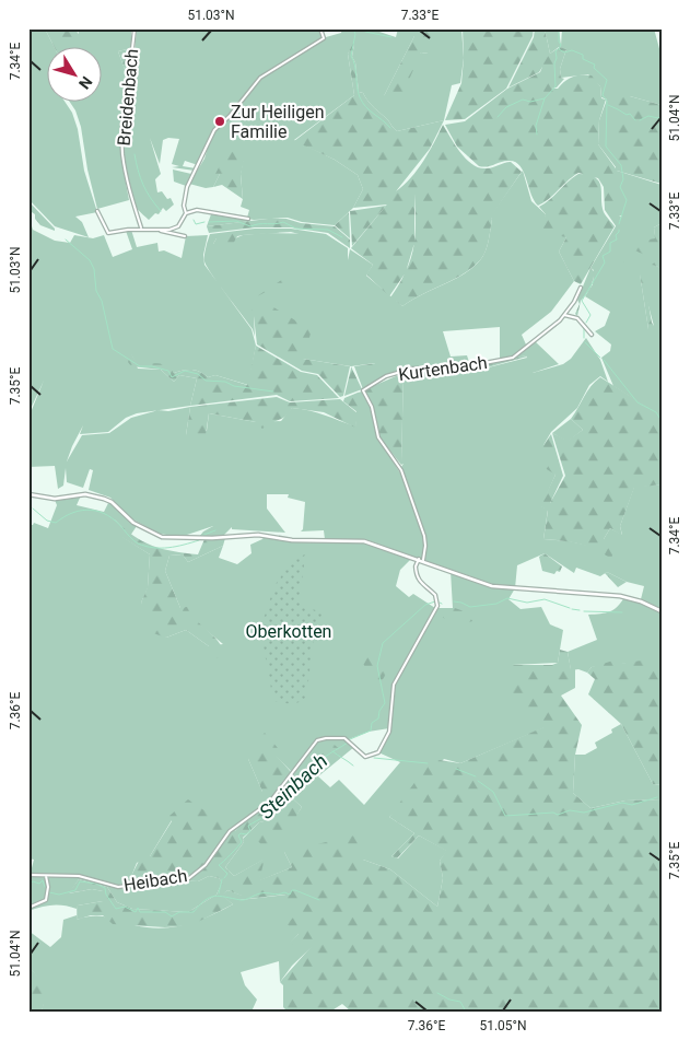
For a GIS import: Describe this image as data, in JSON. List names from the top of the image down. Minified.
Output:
{"streets":{"street":["Breidenbach","Kurtenbach","Heibach"]},"crossings":[["Kurtenbach","Heibach"]],"water":["Steinbach"],"parks":["Oberkotten"],"places":["Zur Heiligen Familie"],"north":"bottom right","coordinates":["51.03°N","7.33°E","7.34°E","51.04°N","7.35°E","7.36°E","51.05°N"]}
